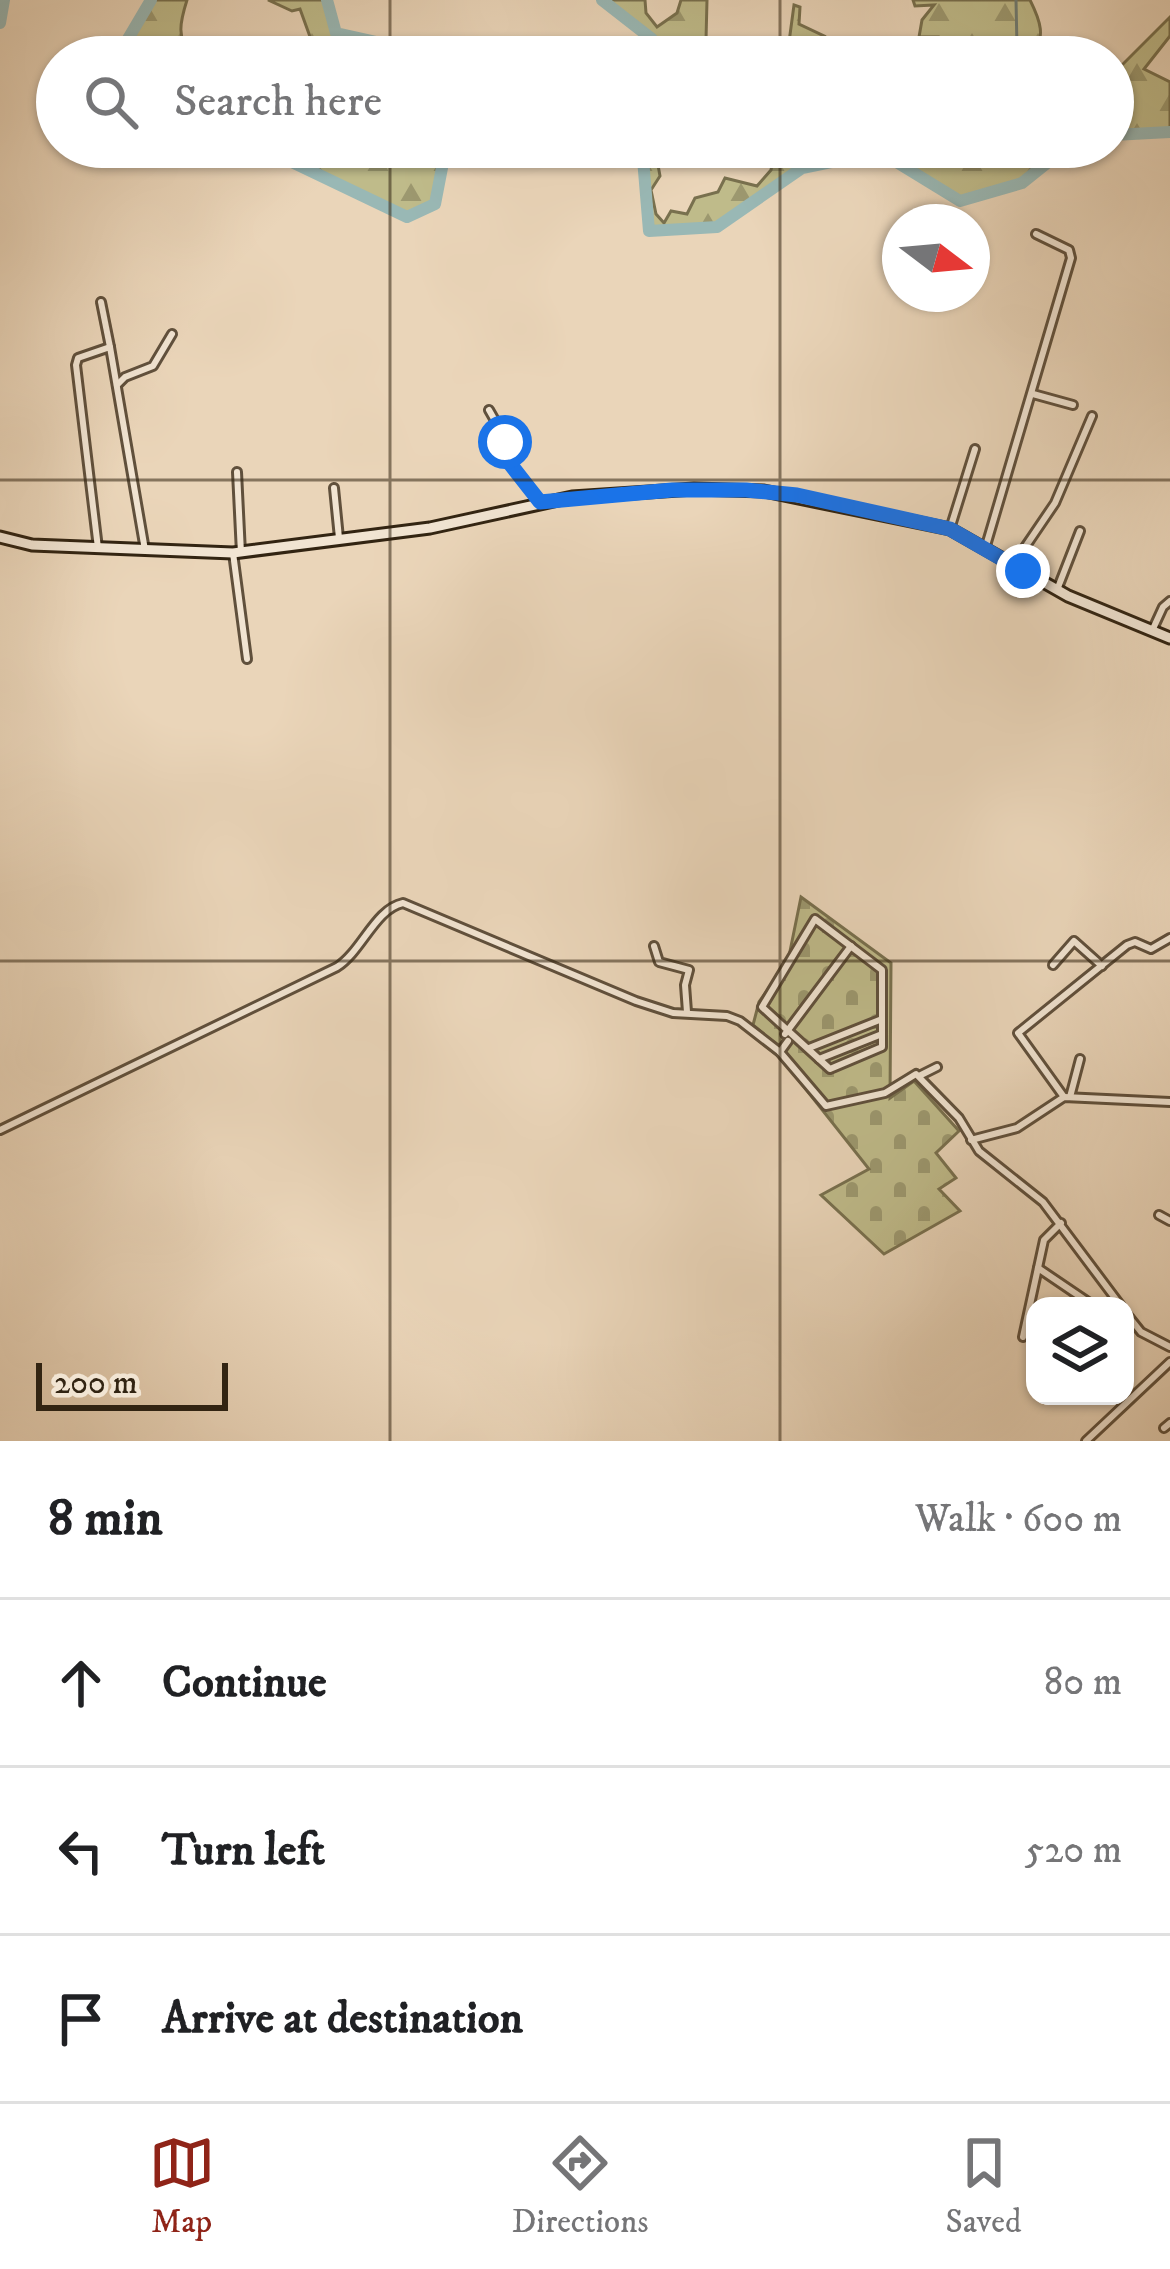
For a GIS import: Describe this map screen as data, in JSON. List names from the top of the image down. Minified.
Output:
{"scale_bar":"200 m","north":"right","page":{"search":"Search here","scale":"200 m","heading":["8 min","Walk · 600 m"],"list":[["Continue","80 m"],["Turn left","520 m"],"Arrive at destination"],"nav":["Map","Directions","Saved"]}}
